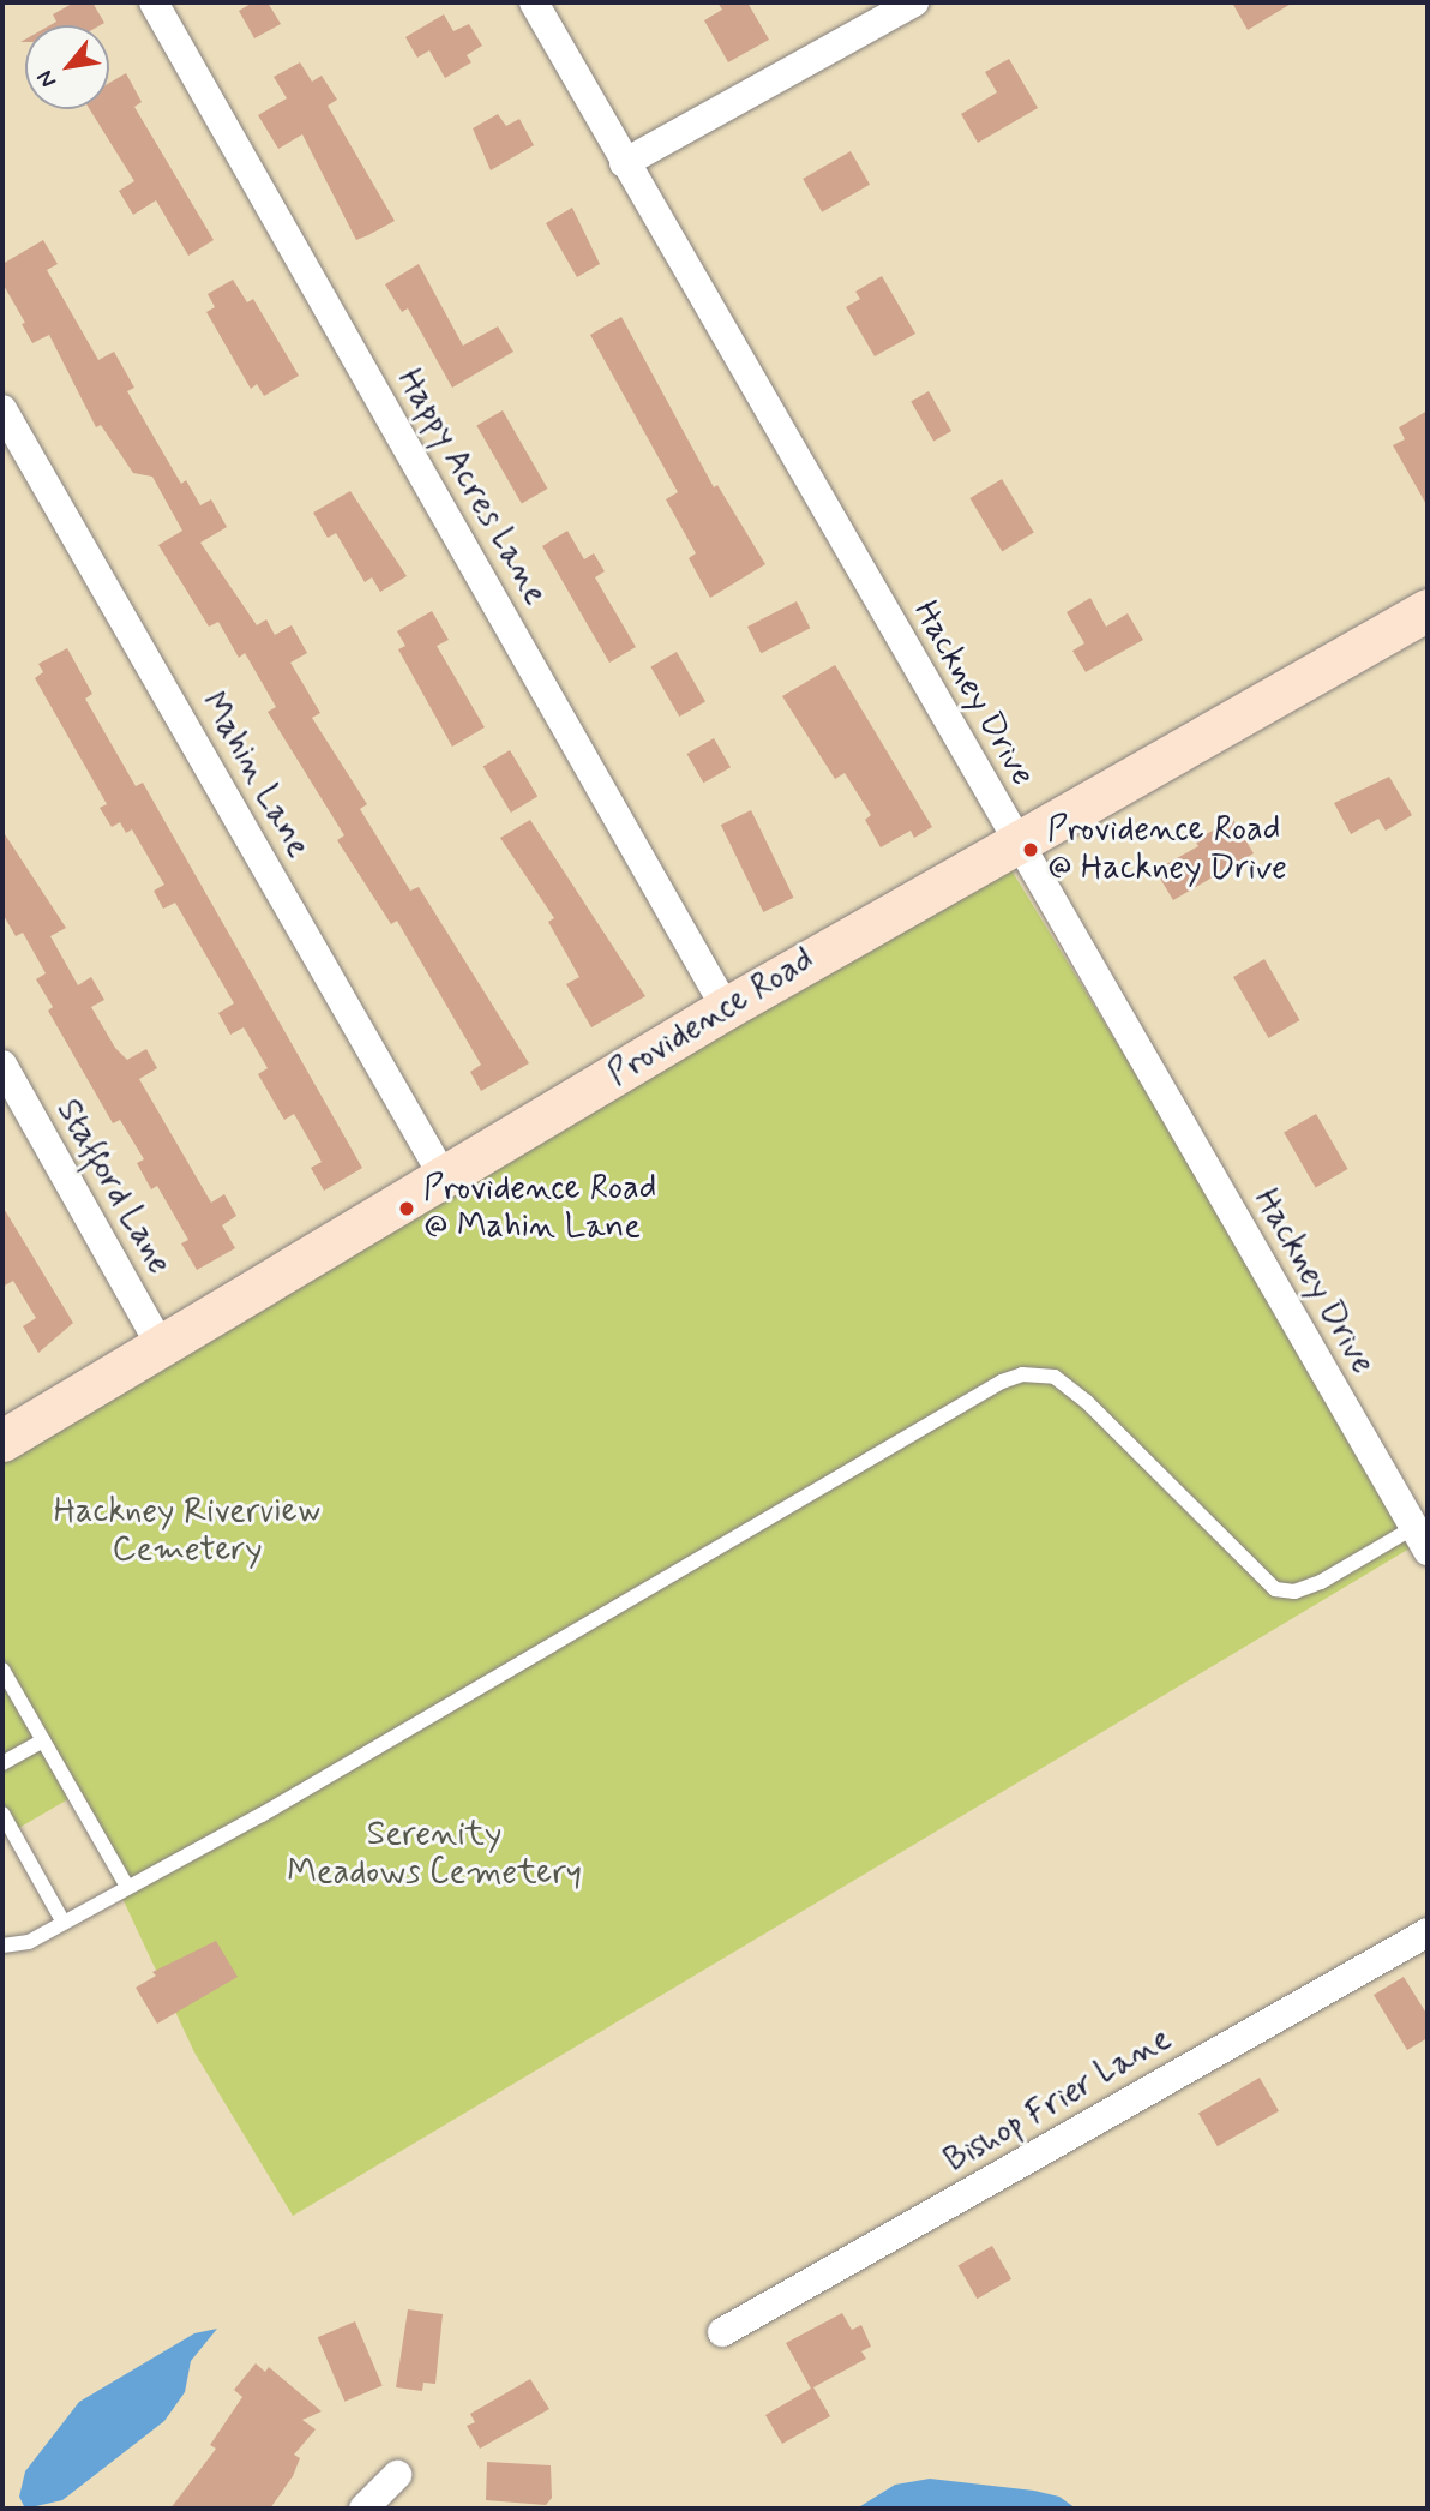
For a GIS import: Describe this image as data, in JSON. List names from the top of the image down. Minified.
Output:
{"streets":{"street":["Happy Acres Lane","Hackney Drive","Mahin Lane","Providence Road","Stafford Lane","Bishop Frier Lane"]},"crossings":[["Happy Acres Lane","Providence Road"],["Hackney Drive","Providence Road"],["Mahin Lane","Providence Road"],["Providence Road","Stafford Lane"]],"parks":["Hackney Riverview Cemetery","Serenity Meadows Cemetery"],"places":["Providence Road @ Hackney Drive","Providence Road @ Mahin Lane"],"north":"bottom left"}
